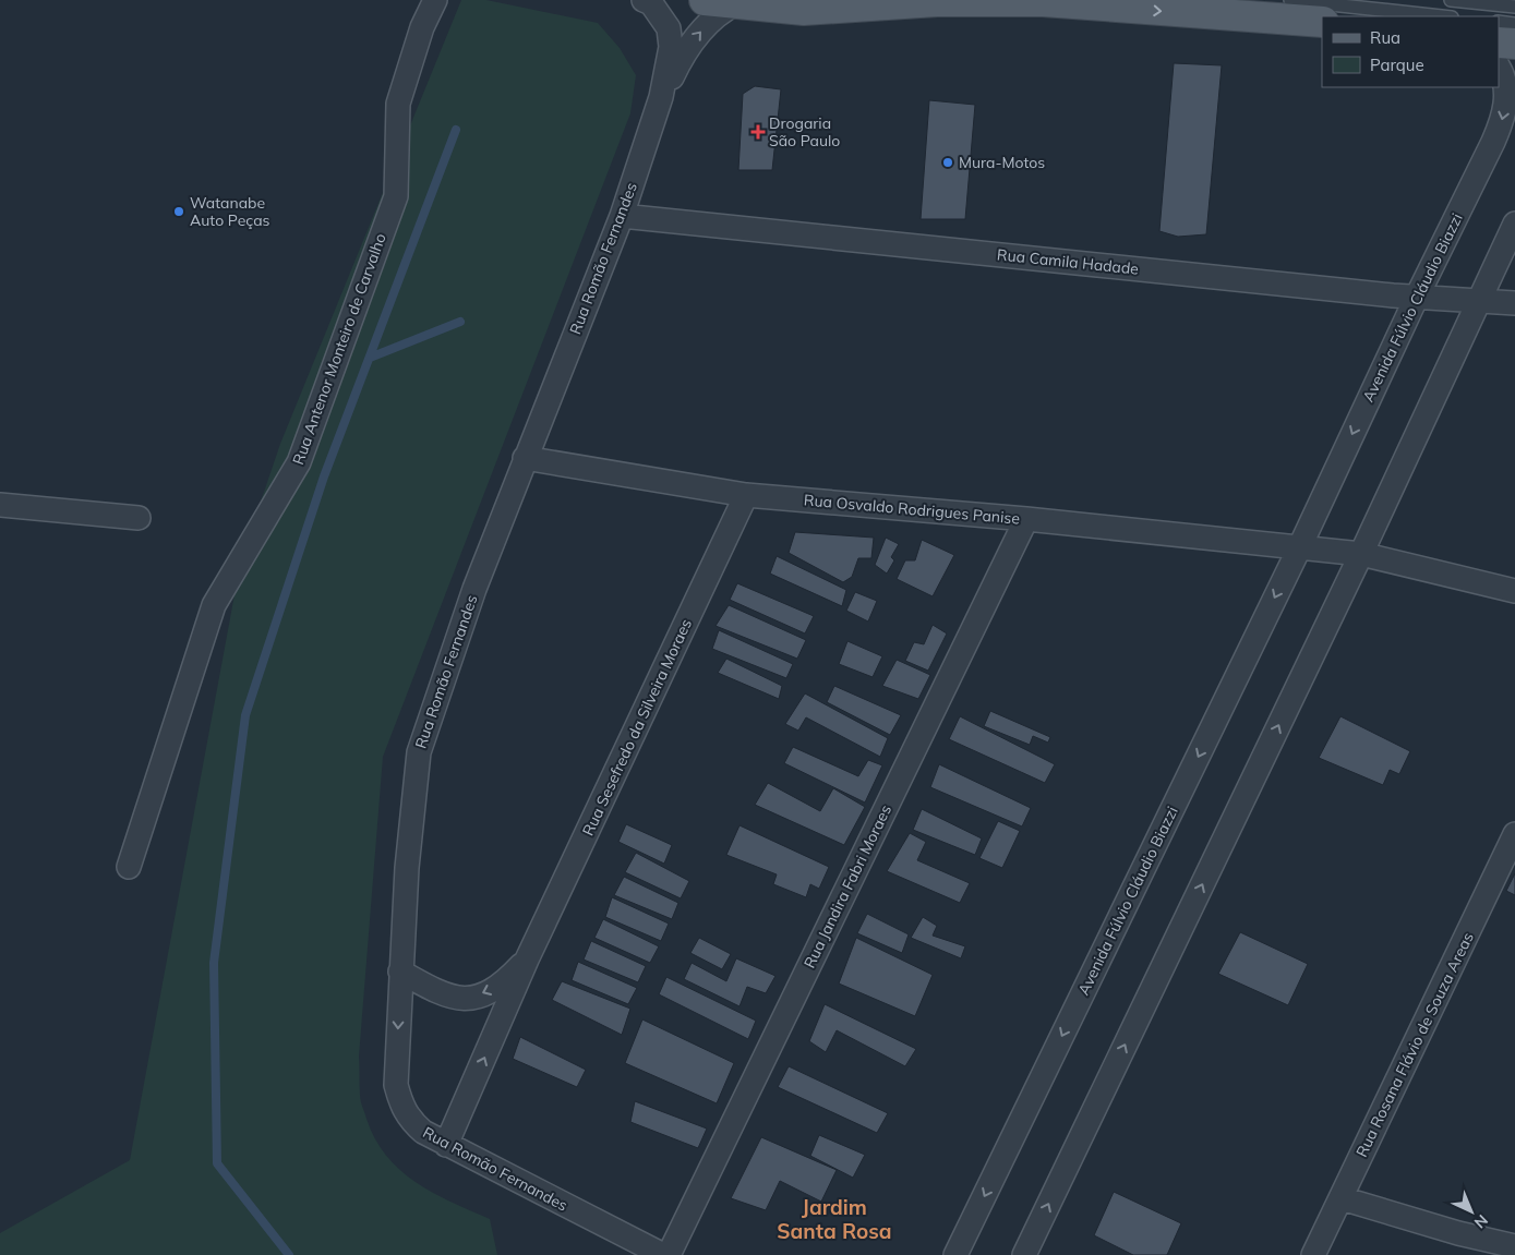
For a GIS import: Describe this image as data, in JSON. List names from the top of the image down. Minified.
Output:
{"streets":{"street":["Rua Romão Fernandes","Rua Camila Hadade","Avenida Fúlvio Cláudio Biazzi","Rua Antenor Monteiro de Carvalho","Rua Osvaldo Rodrigues Panise","Rua Sesefredo da Silveira Moraes","Rua Jandira Fabri Moraes","Rua Rosana Flávio de Souza Areas"]},"crossings":[["Rua Romão Fernandes","Rua Camila Hadade"],["Rua Romão Fernandes","Rua Osvaldo Rodrigues Panise"],["Rua Romão Fernandes","Rua Sesefredo da Silveira Moraes"],["Rua Camila Hadade","Avenida Fúlvio Cláudio Biazzi"],["Avenida Fúlvio Cláudio Biazzi","Rua Osvaldo Rodrigues Panise"],["Rua Osvaldo Rodrigues Panise","Rua Sesefredo da Silveira Moraes"],["Rua Osvaldo Rodrigues Panise","Rua Jandira Fabri Moraes"]],"districts":["Jardim Santa Rosa"],"places":{"health":["Drogaria São Paulo"],"other":["Mura-Motos","Watanabe Auto Peças"]},"legend":["Rua","Parque"],"north":"bottom right"}
